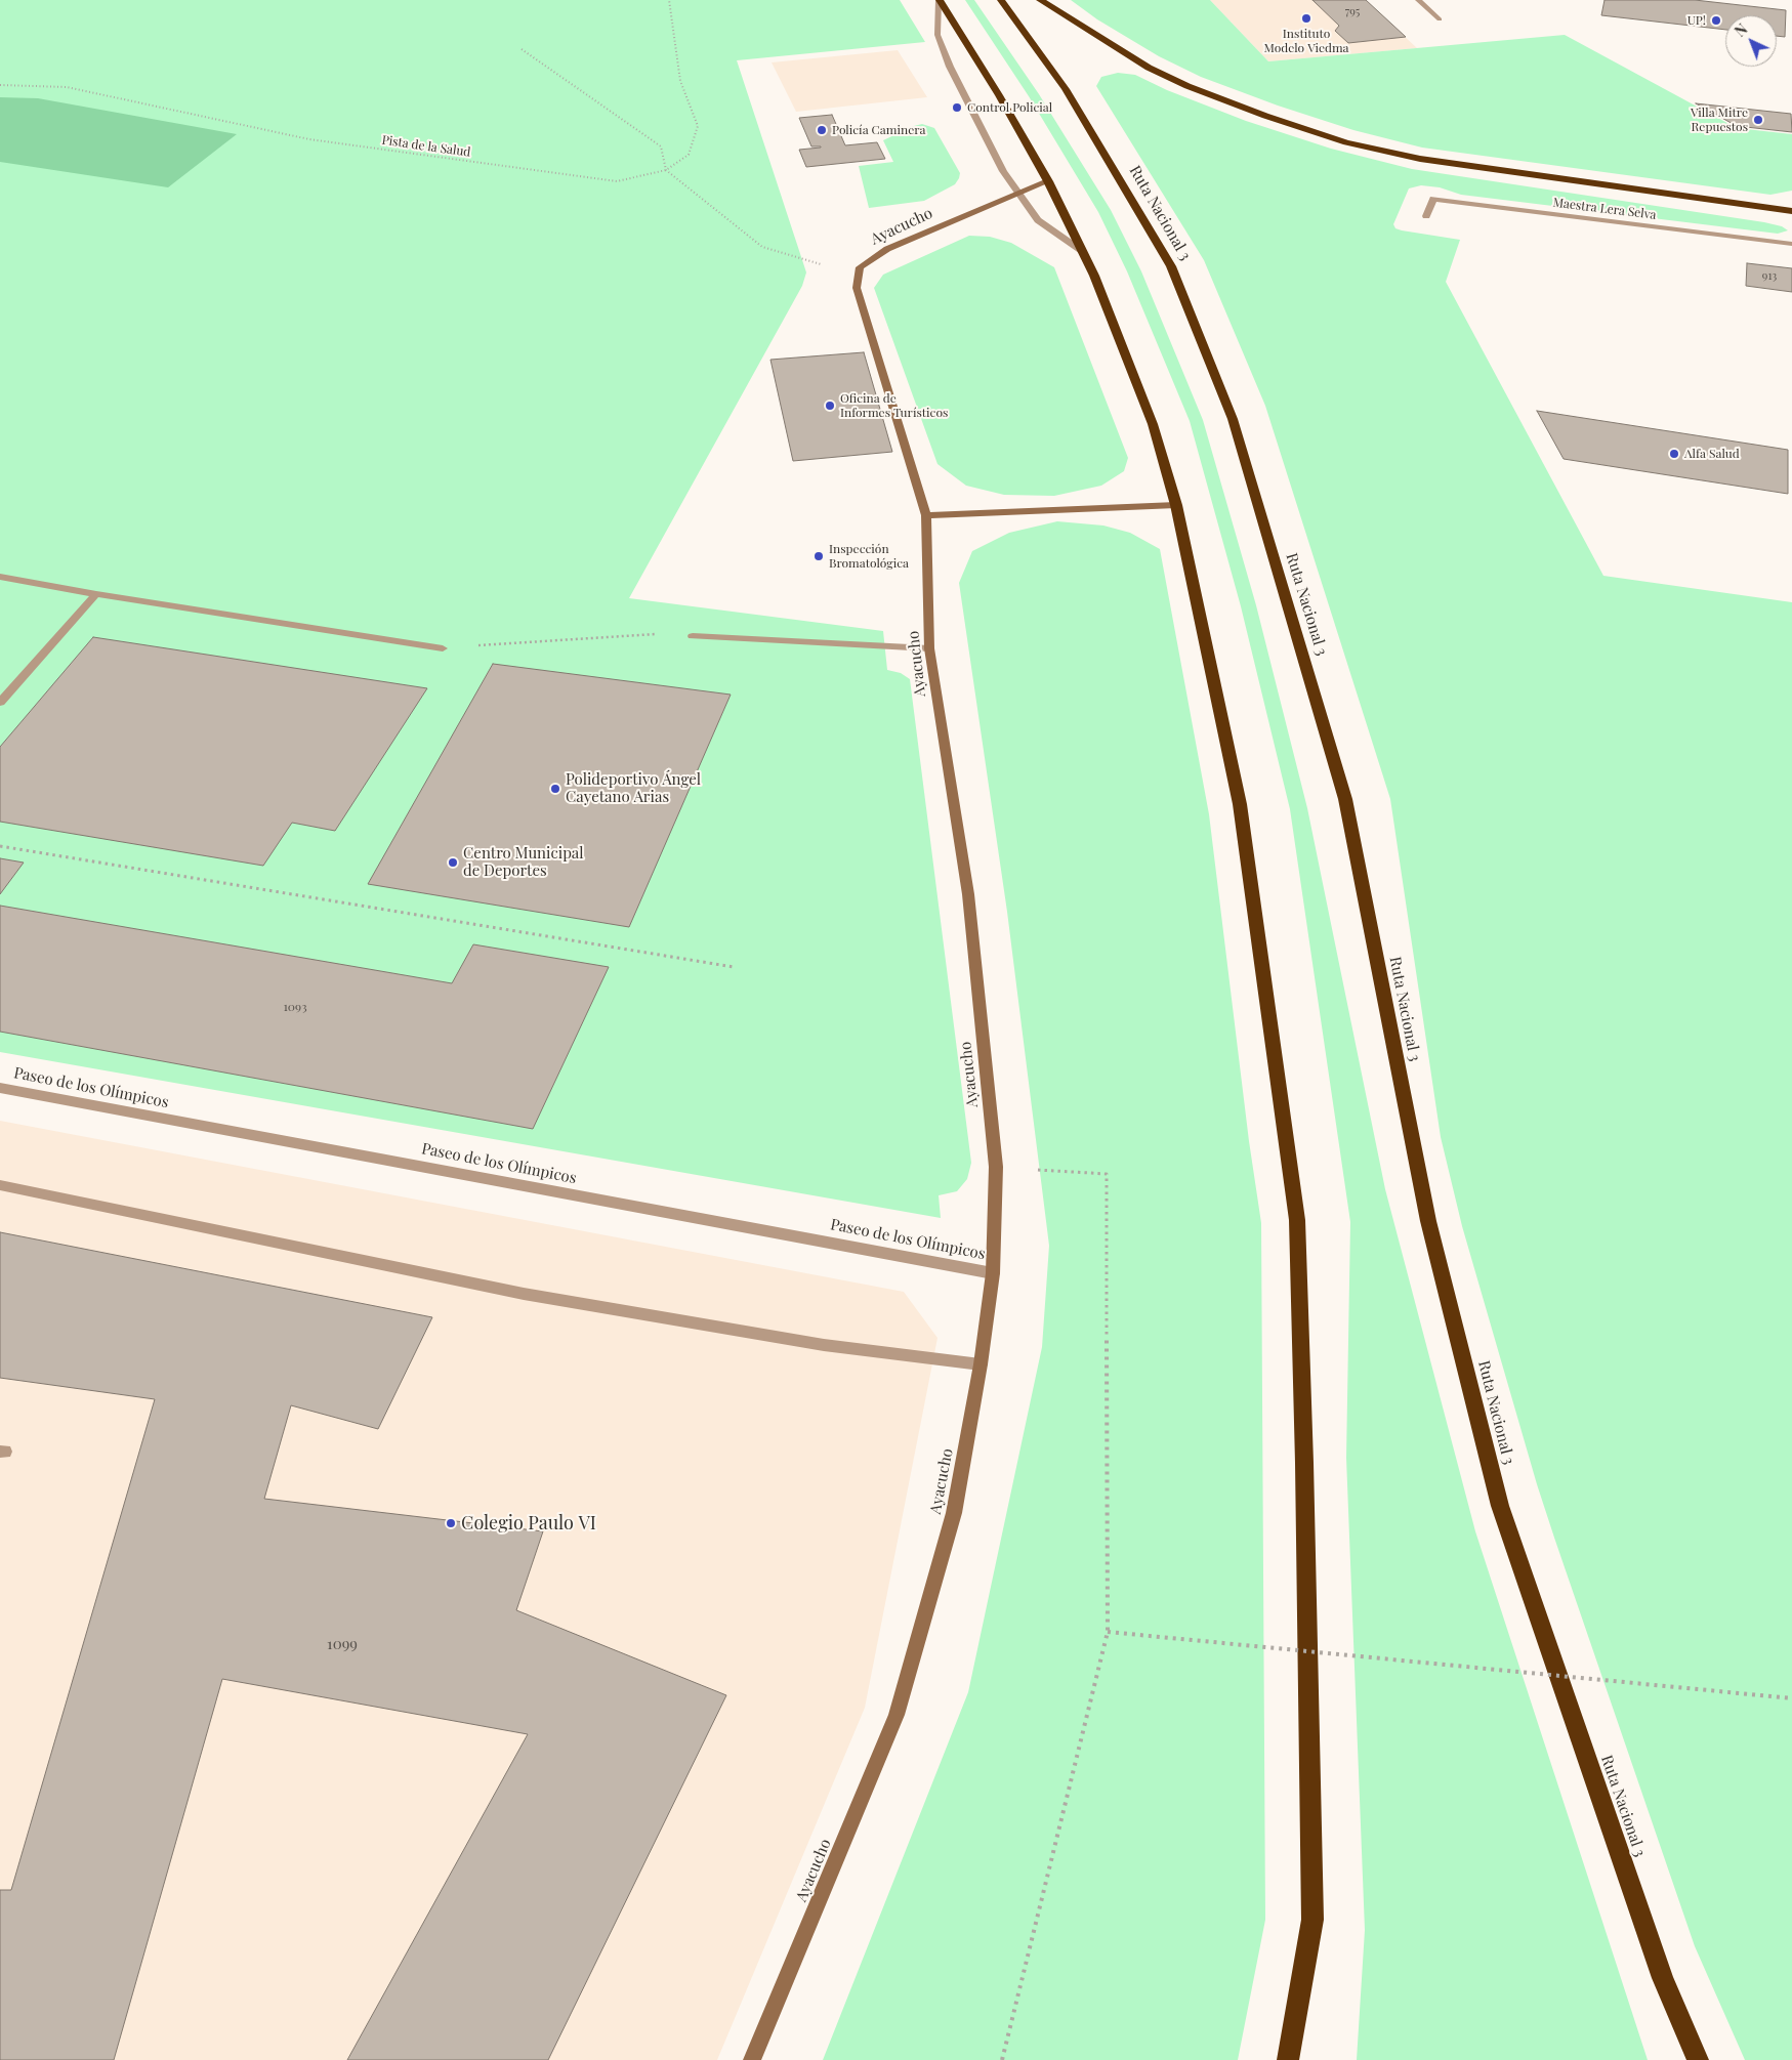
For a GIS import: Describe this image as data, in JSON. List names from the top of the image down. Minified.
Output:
{"streets":{"highway":["Ruta Nacional 3"],"street":["Maestra Lera Selva","Ayacucho","Paseo de los Olímpicos"],"path":["Pista de la Salud"]},"crossings":[["Ayacucho","Paseo de los Olímpicos"]],"places":["Instituto Modelo Viedma","UP!","Control Policial","Villa Mitre Repuestos","Policía Caminera","Oficina de Informes Turísticos","Alfa Salud","Inspección Bromatológica","Polideportivo Ángel Cayetano Arias","Centro Municipal de Deportes","Colegio Paulo VI"],"house_numbers":["795","913","1093","1099"],"north":"top left"}
